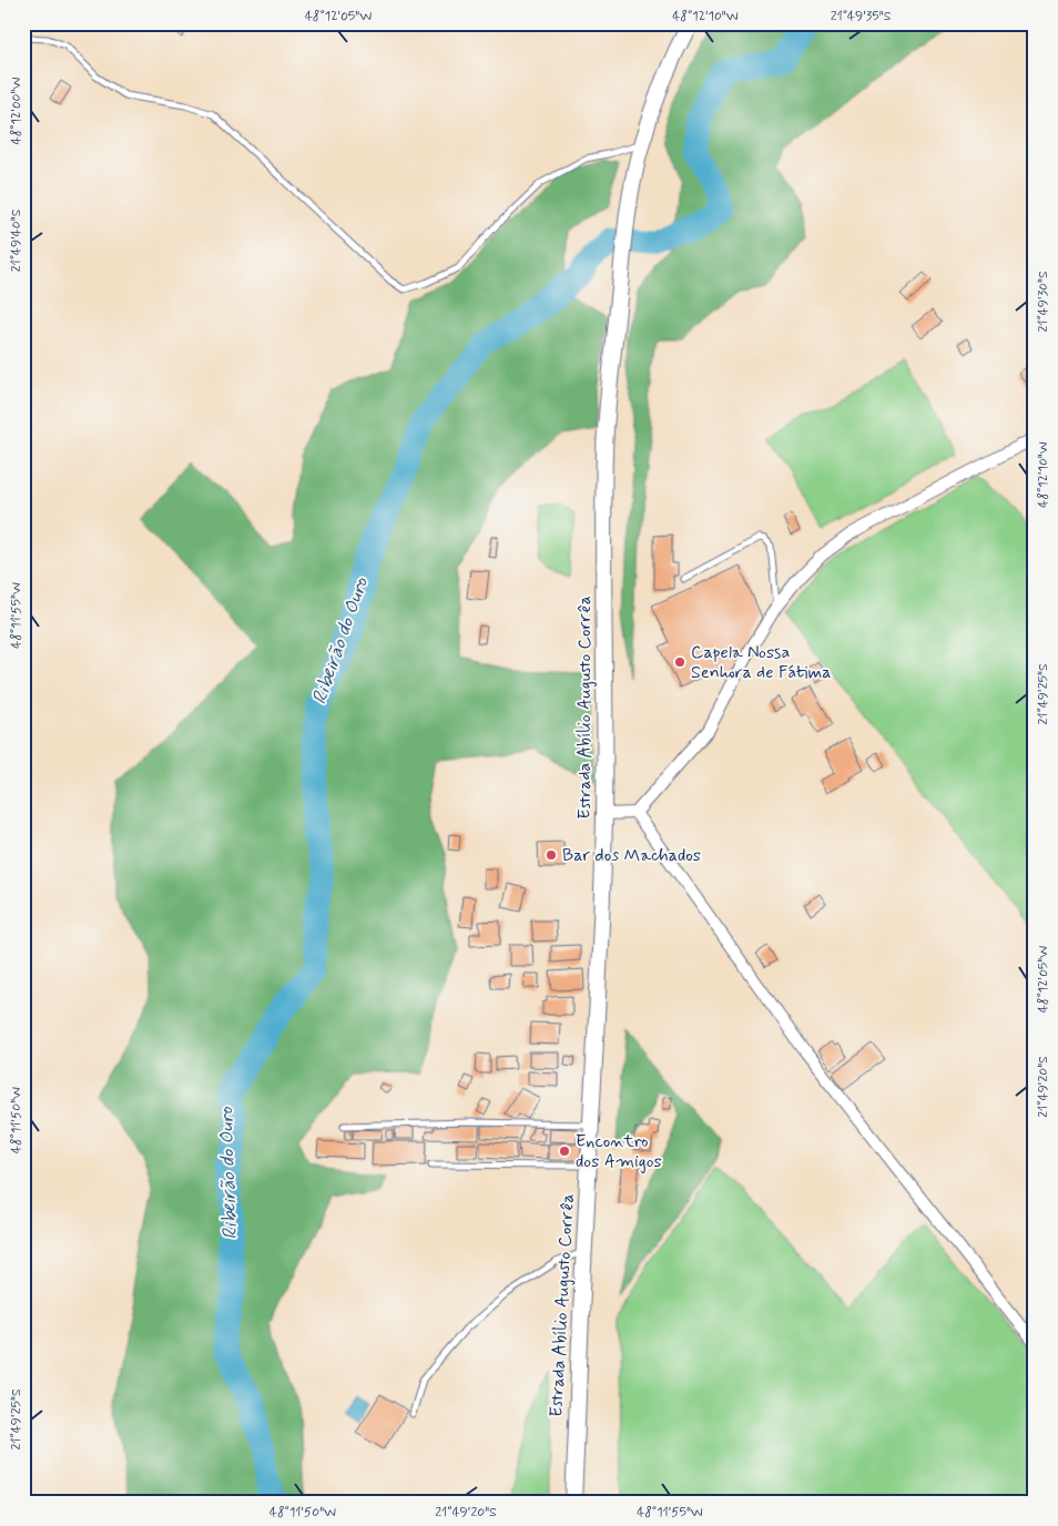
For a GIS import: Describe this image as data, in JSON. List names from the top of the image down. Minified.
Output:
{"streets":{"main road":["Estrada Abílio Augusto Corrêa"]},"water":["Ribeirão do Ouro"],"places":["Capela Nossa Senhora de Fátima","Bar dos Machados","Encontro dos Amigos"],"coordinates":["48°12'05\"W","48°12'10\"W","21°49'35\"S","48°12'00\"W","21°49'40\"S","21°49'30\"S","48°11'55\"W","21°49'25\"S","21°49'20\"S","48°11'50\"W"]}
